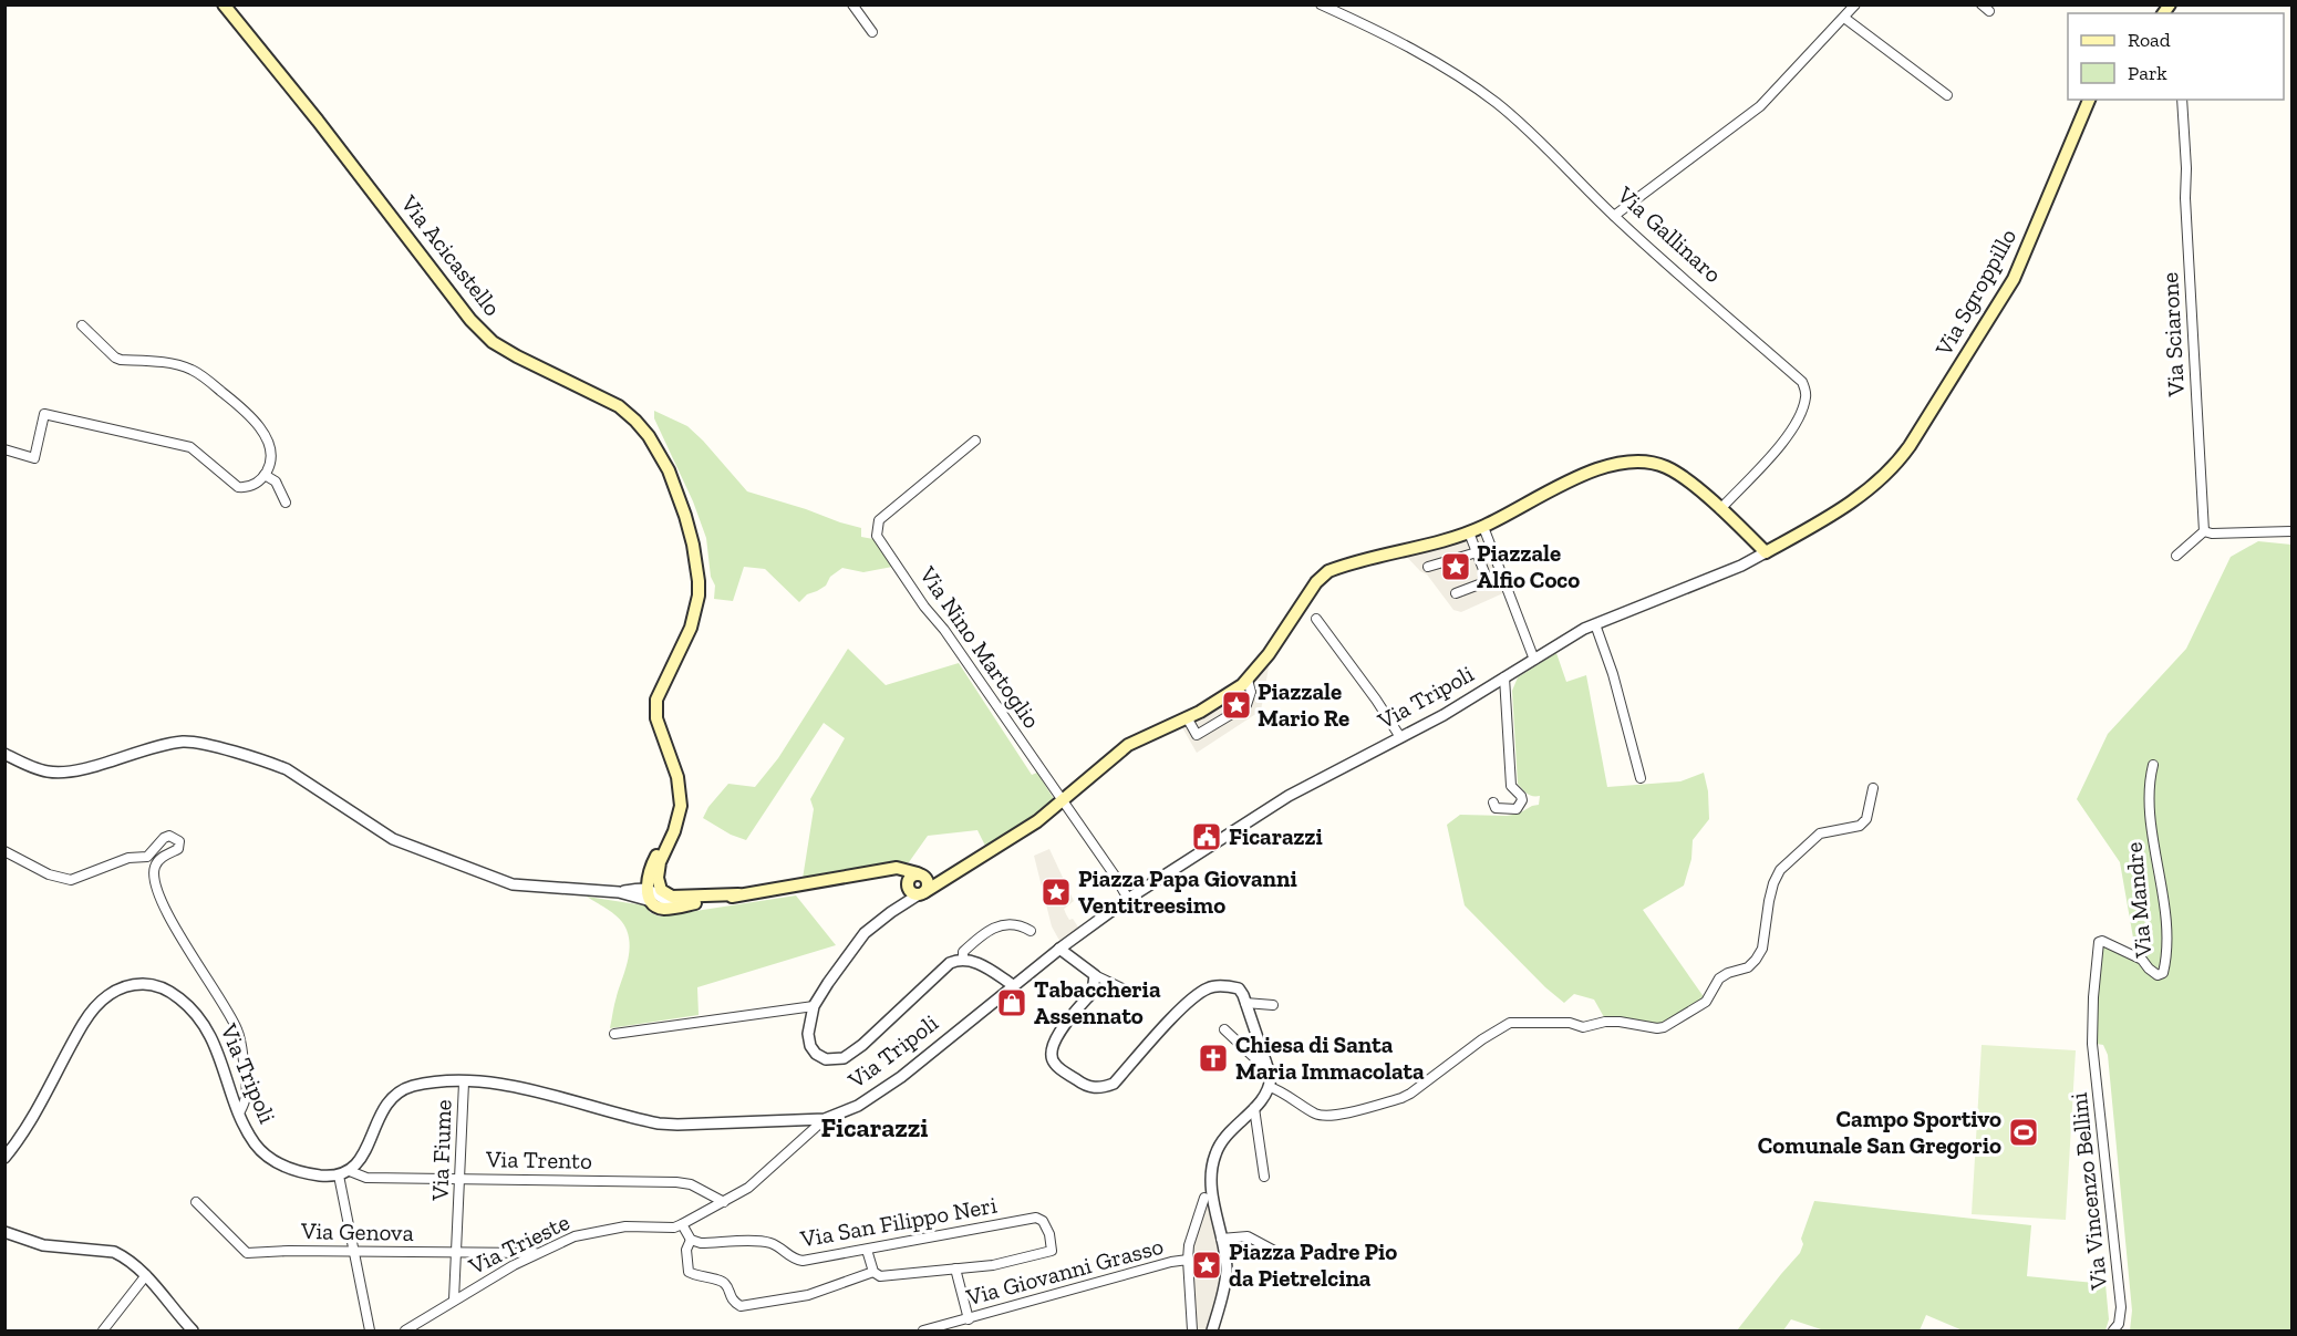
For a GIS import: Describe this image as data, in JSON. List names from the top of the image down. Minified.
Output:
{"streets":{"main road":["Via Acicastello","Via Sgroppillo","Via Tripoli"],"street":["Via Gallinaro","Via Sciarone","Via Nino Martoglio","Via Mandre","Via Fiume","Via Trento","Via Vincenzo Bellini","Via San Filippo Neri","Via Genova","Via Trieste","Via Giovanni Grasso"]},"crossings":[["Via Sgroppillo","Via Tripoli"],["Via Nino Martoglio","Via Tripoli"],["Via Tripoli","Via Fiume"],["Via Tripoli","Via Trento"],["Via Tripoli","Via Trieste"],["Via Mandre","Via Vincenzo Bellini"],["Via Fiume","Via Trento"],["Via Fiume","Via Genova"],["Via Fiume","Via Trieste"],["Via Trento","Via Trieste"],["Via Genova","Via Trieste"]],"districts":["Ficarazzi"],"places":{"place":["Piazzale Alfio Coco","Piazzale Mario Re","Piazza Papa Giovanni Ventitreesimo","Piazza Padre Pio da Pietrelcina"],"public building":["Ficarazzi"],"shop":["Tabaccheria Assennato"],"church":["Chiesa di Santa Maria Immacolata"],"sports":["Campo Sportivo Comunale San Gregorio"]},"legend":["Road","Park"]}
